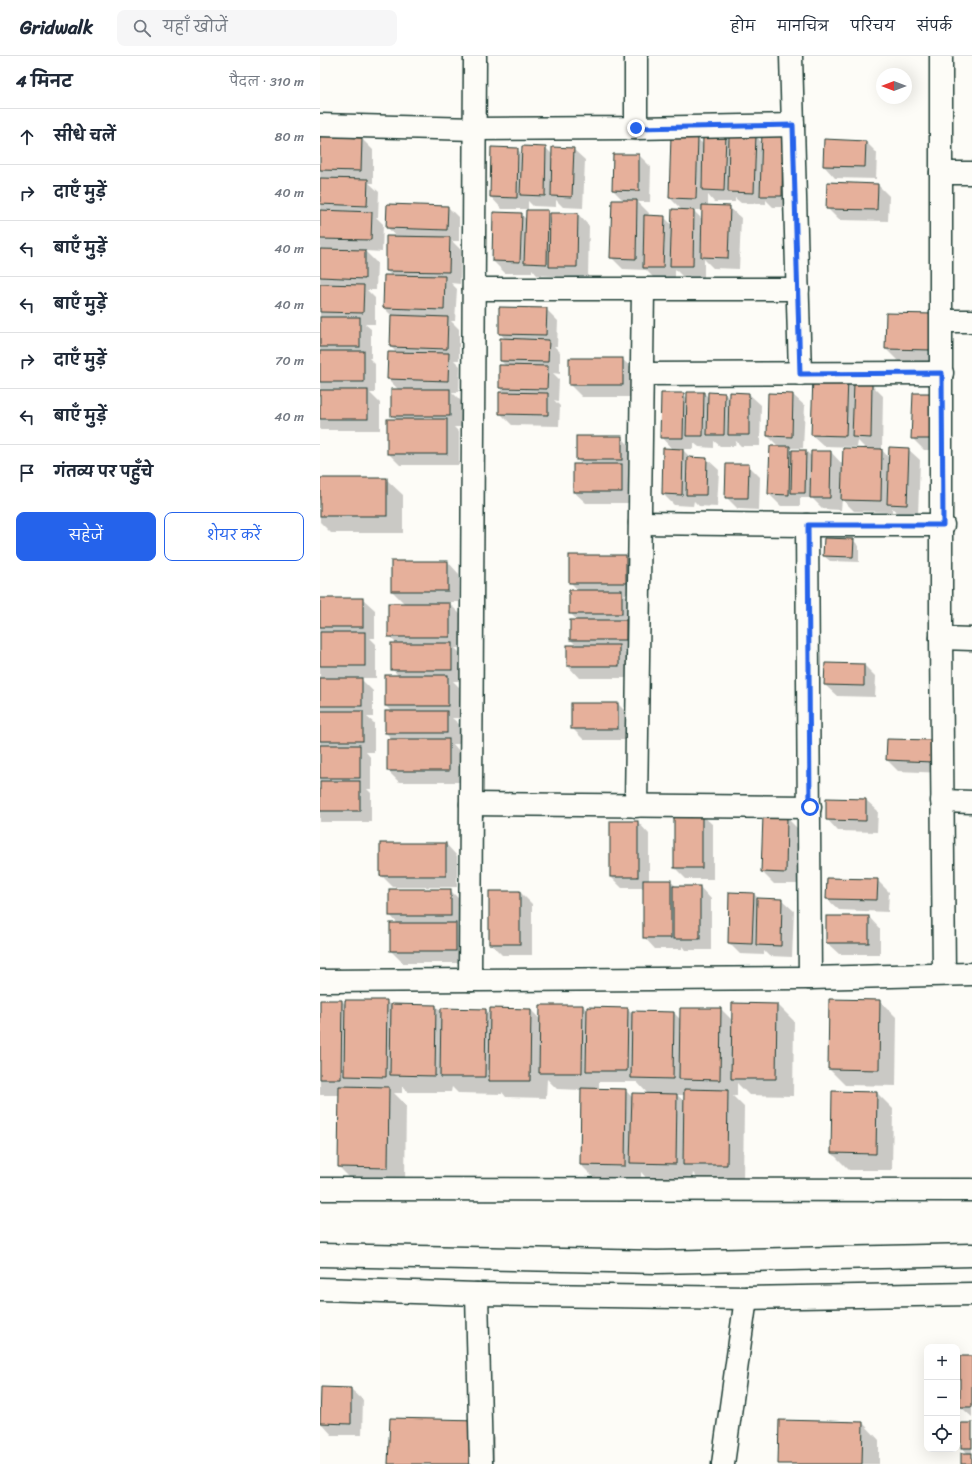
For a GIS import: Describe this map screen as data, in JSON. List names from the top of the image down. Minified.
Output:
{"north":"left","page":{"header":"Gridwalk","search":"यहाँ खोजें","nav":["होम","मानचित्र","परिचय","संपर्क"],"heading":["4 मिनट","पैदल · 310 m"],"list":[["सीधे चलें","80 m"],["दाएँ मुड़ें","40 m"],["बाएँ मुड़ें","40 m"],["बाएँ मुड़ें","40 m"],["दाएँ मुड़ें","70 m"],["बाएँ मुड़ें","40 m"],"गंतव्य पर पहुँचे"],"buttons":["सहेजें","शेयर करें"],"map_buttons":["+","−"]}}
